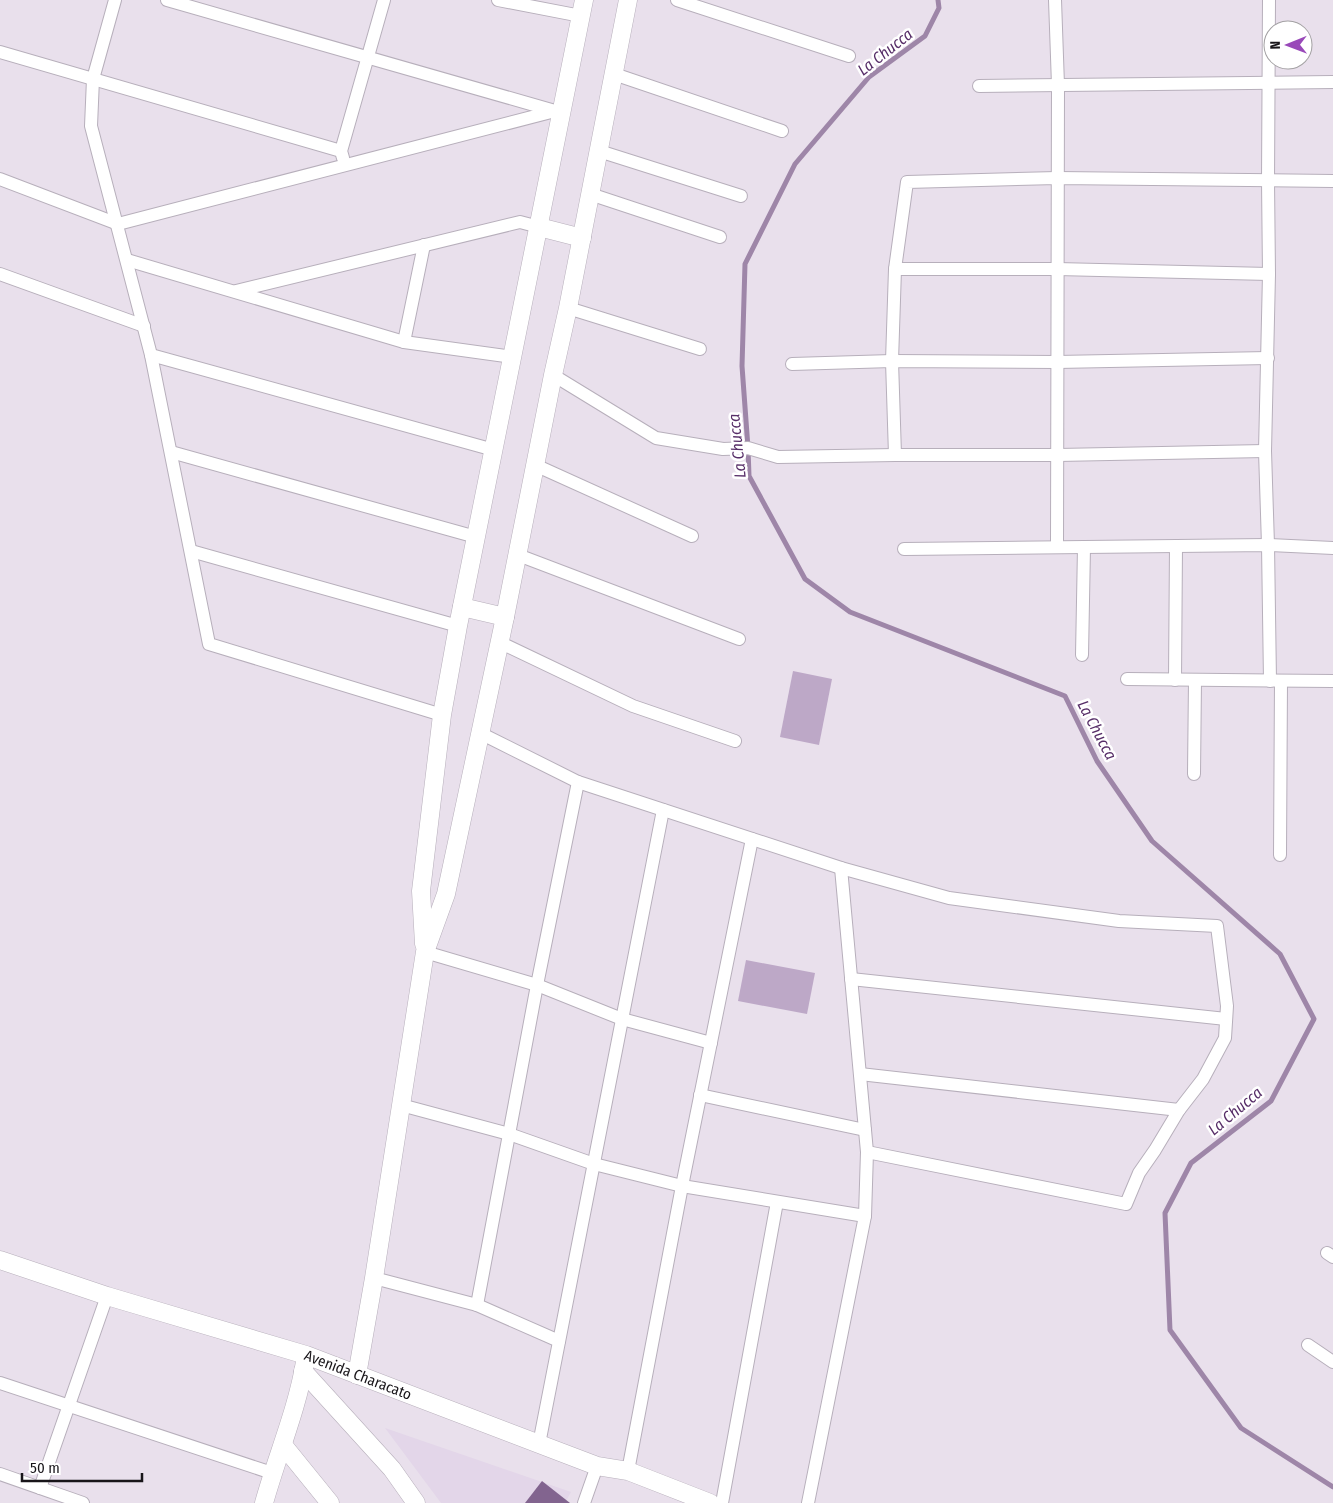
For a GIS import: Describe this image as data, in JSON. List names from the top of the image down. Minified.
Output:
{"streets":{"street":["Avenida Characato"]},"water":["La Chucca"],"scale_bar":"50 m","north":"left"}
